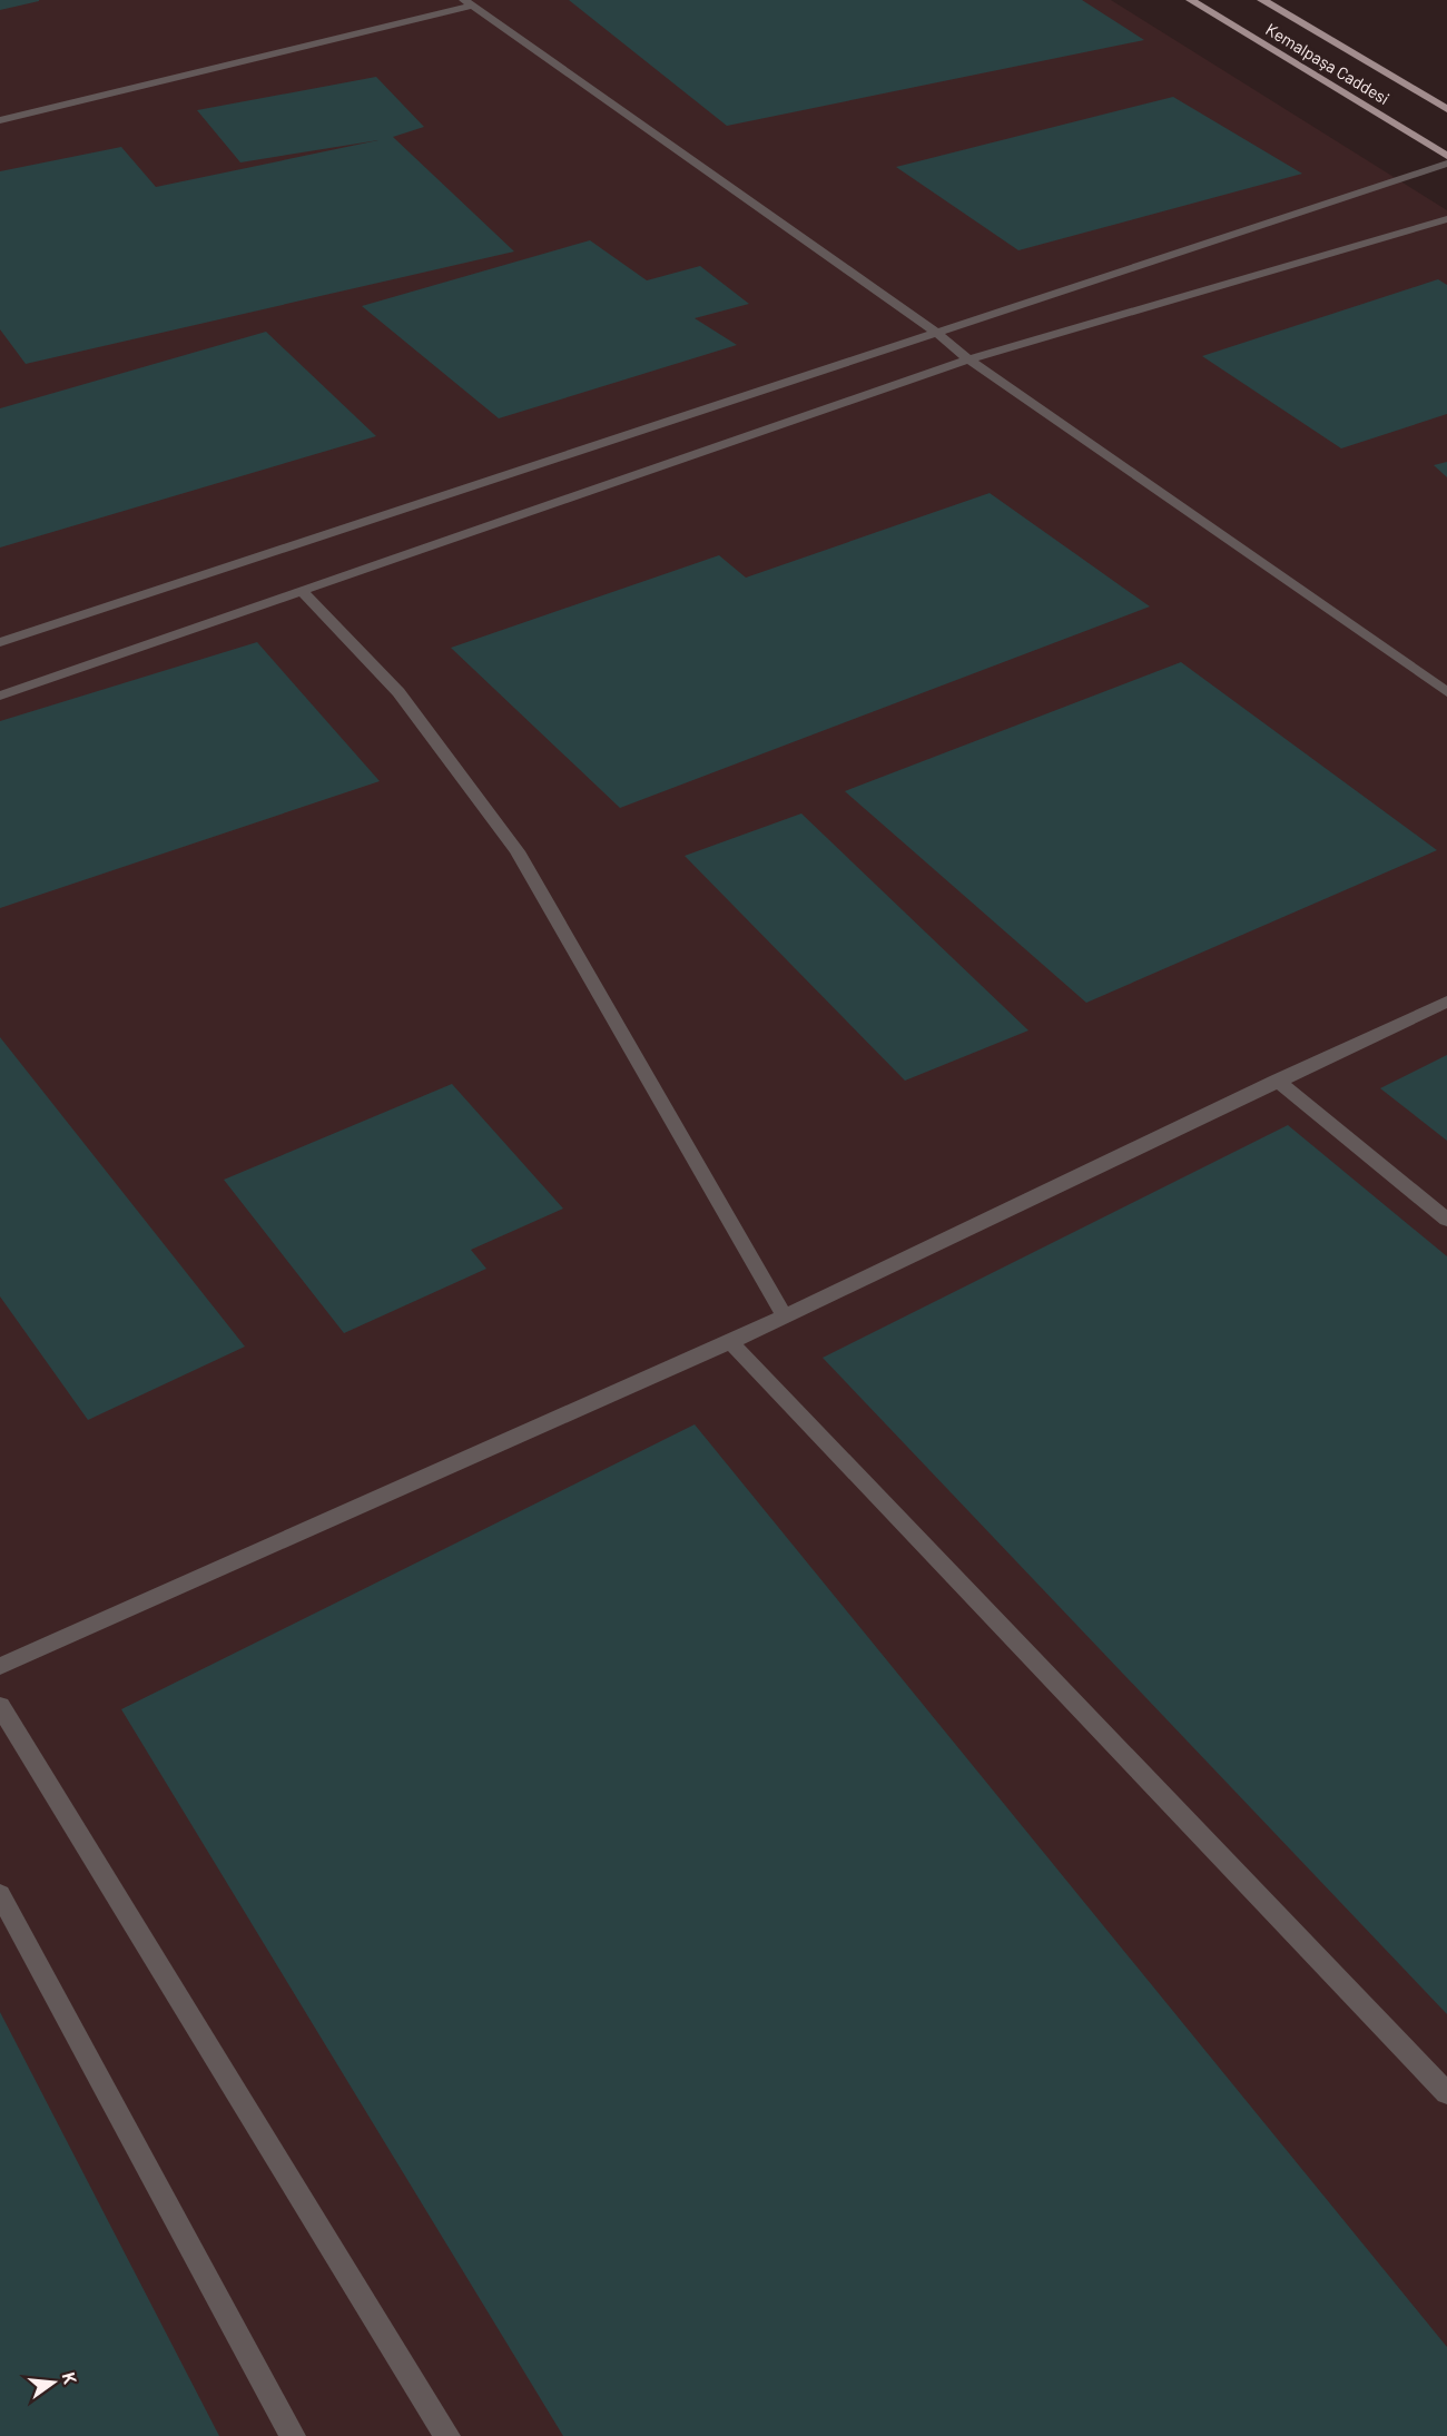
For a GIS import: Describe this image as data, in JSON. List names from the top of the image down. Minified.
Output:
{"streets":{"main road":["Kemalpaşa Caddesi"]},"north":"right"}
